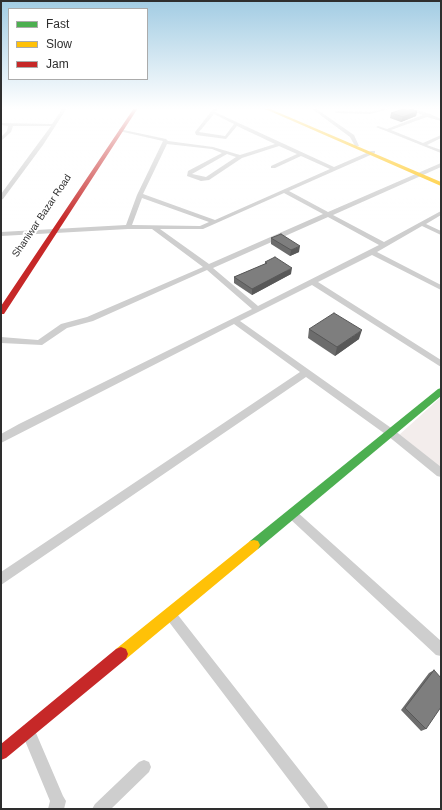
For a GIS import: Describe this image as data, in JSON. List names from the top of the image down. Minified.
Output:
{"streets":{"main road":["Shaniwar Bazar Road"]},"legend":["Fast","Slow","Jam"]}
